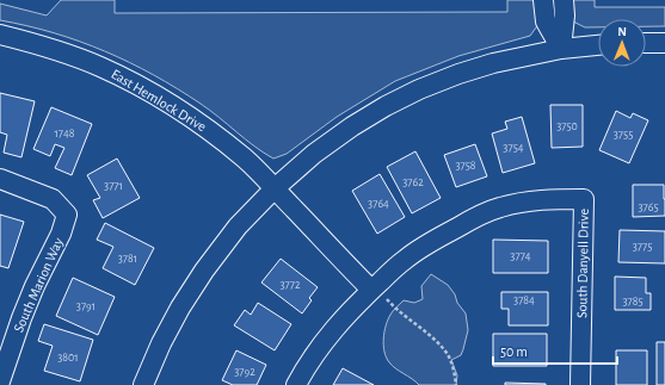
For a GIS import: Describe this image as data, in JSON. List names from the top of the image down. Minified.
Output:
{"streets":{"street":["East Hemlock Drive","South Danyell Drive","South Marion Way"]},"crossings":[["East Hemlock Drive","South Danyell Drive"]],"house_numbers":["3750","1748","3755","3754","3758","3762","3771","3764","3765","3775","3774","3781","3772","3784","3785","3791","3801","3792"],"scale_bar":"50 m","north":"top"}
